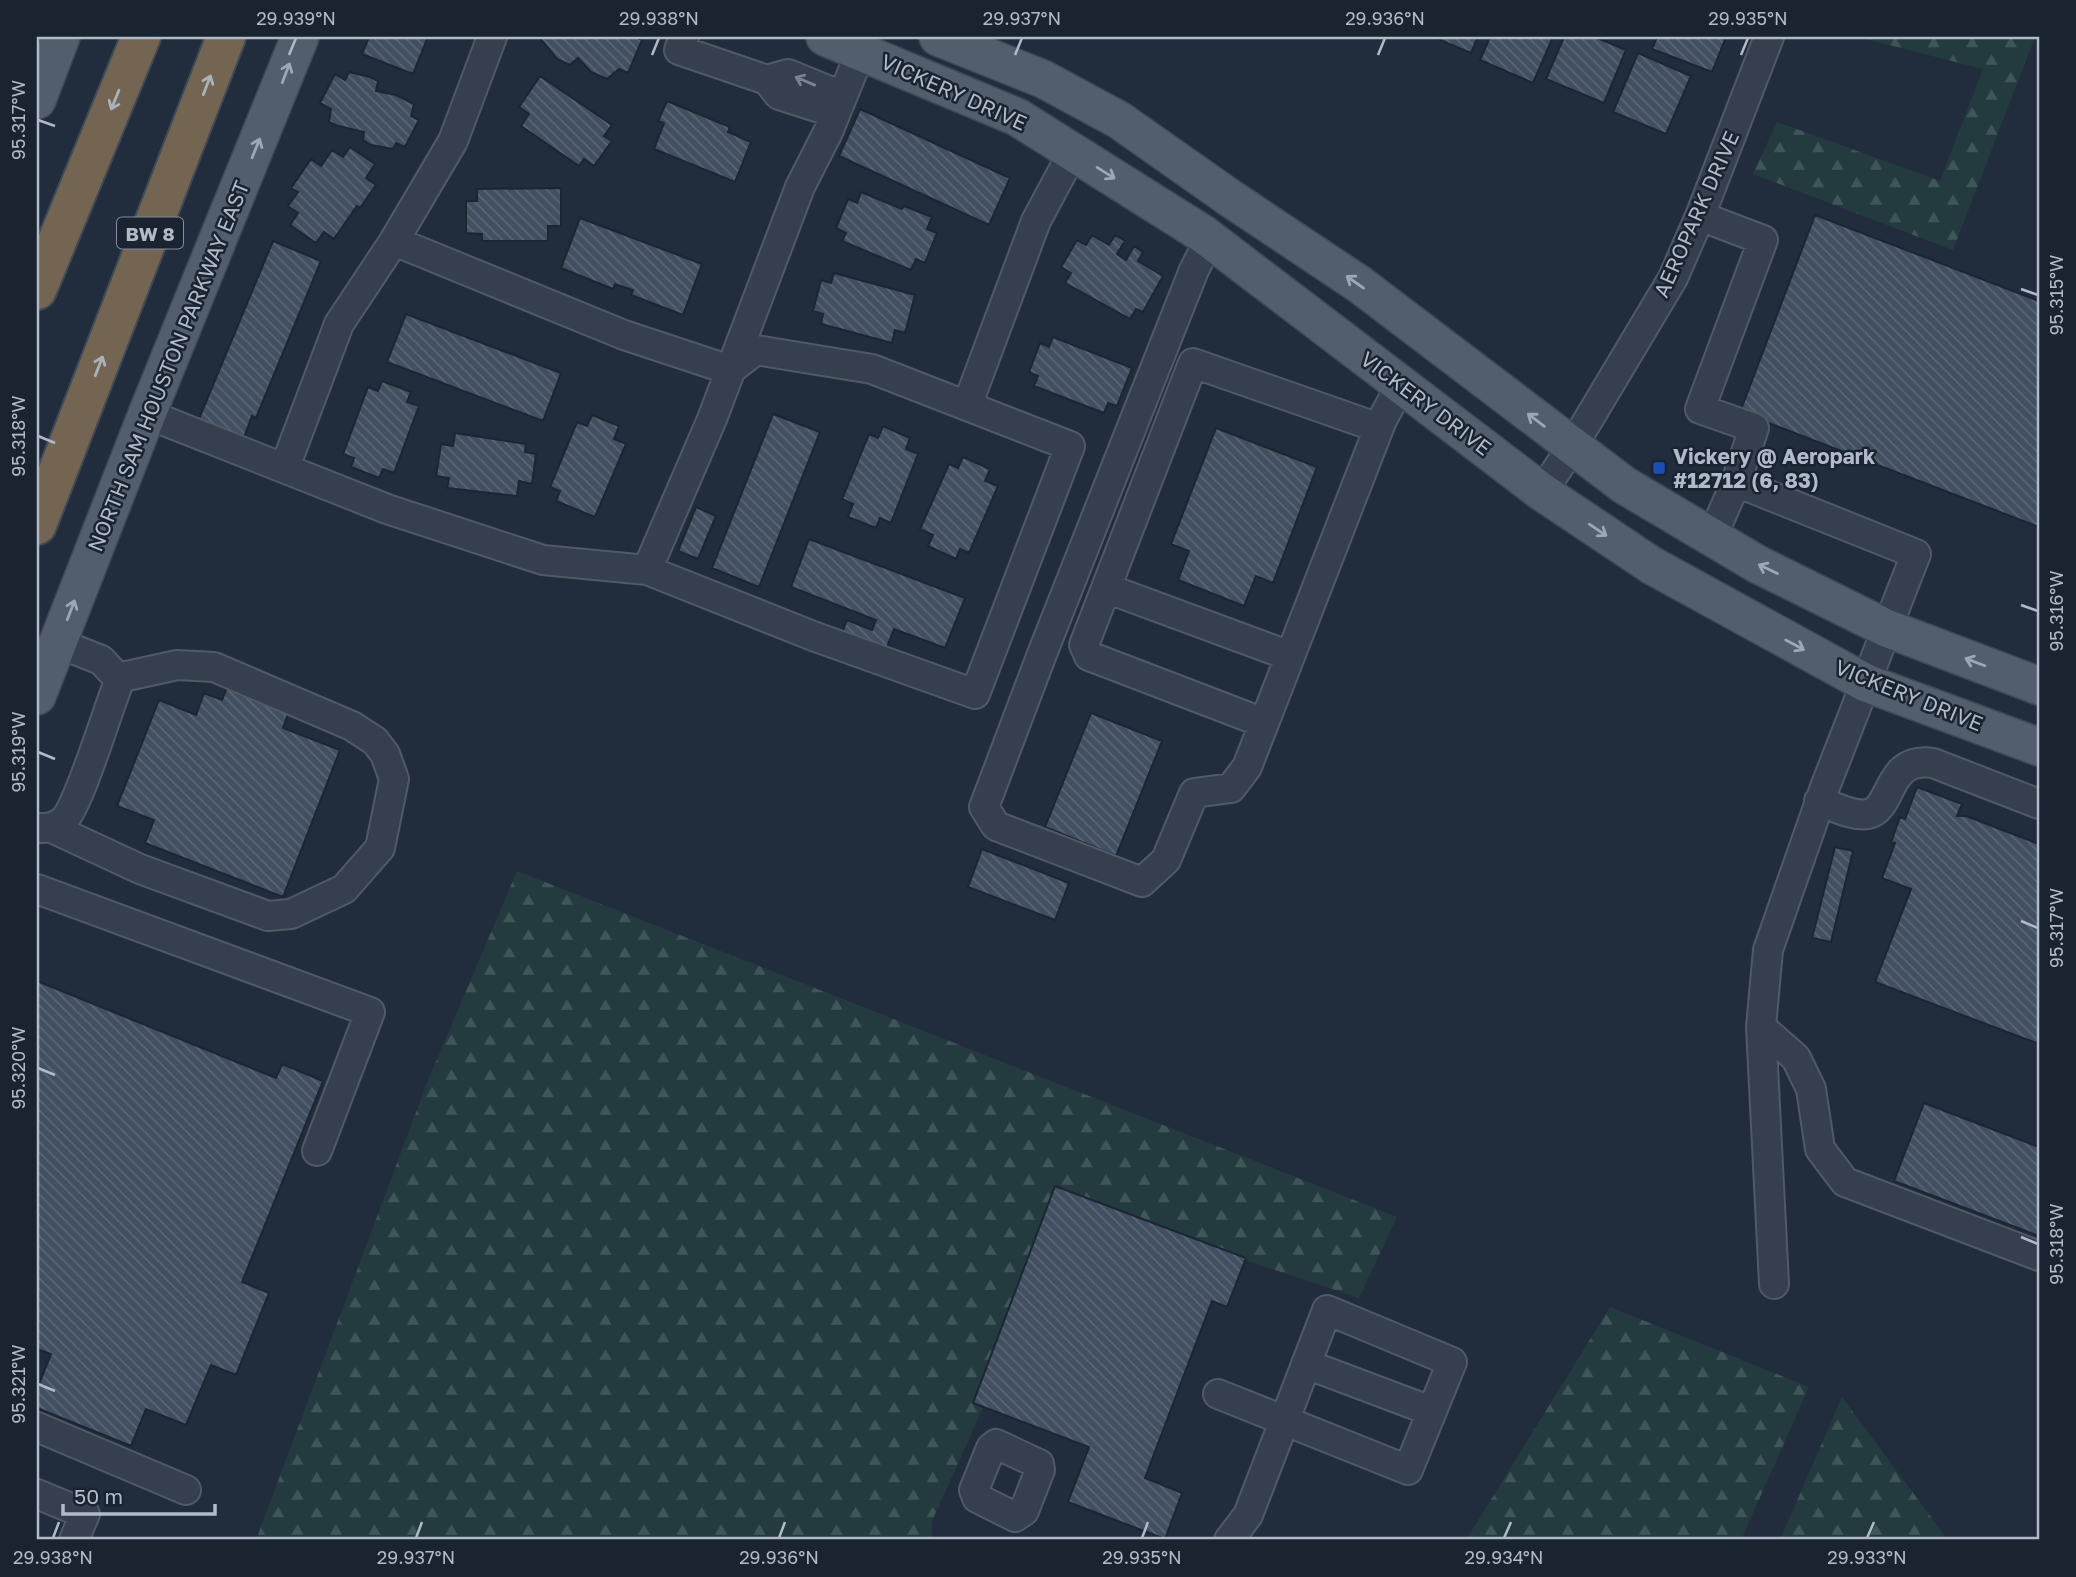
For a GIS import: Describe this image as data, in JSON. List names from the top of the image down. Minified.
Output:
{"streets":{"highway":["BW 8"],"main road":["VICKERY DRIVE","NORTH SAM HOUSTON PARKWAY EAST"],"street":["AEROPARK DRIVE"]},"crossings":[["VICKERY DRIVE","AEROPARK DRIVE"]],"one_way":["NORTH SAM HOUSTON PARKWAY EAST"],"places":{"transit":["Vickery @ Aeropark #12712 (6, 83)"]},"scale_bar":"50 m","coordinates":["29.939°N","29.938°N","29.937°N","29.936°N","29.935°N","95.317°W","95.315°W","95.318°W","95.316°W","95.319°W","95.320°W","95.321°W","29.934°N","29.933°N"]}
